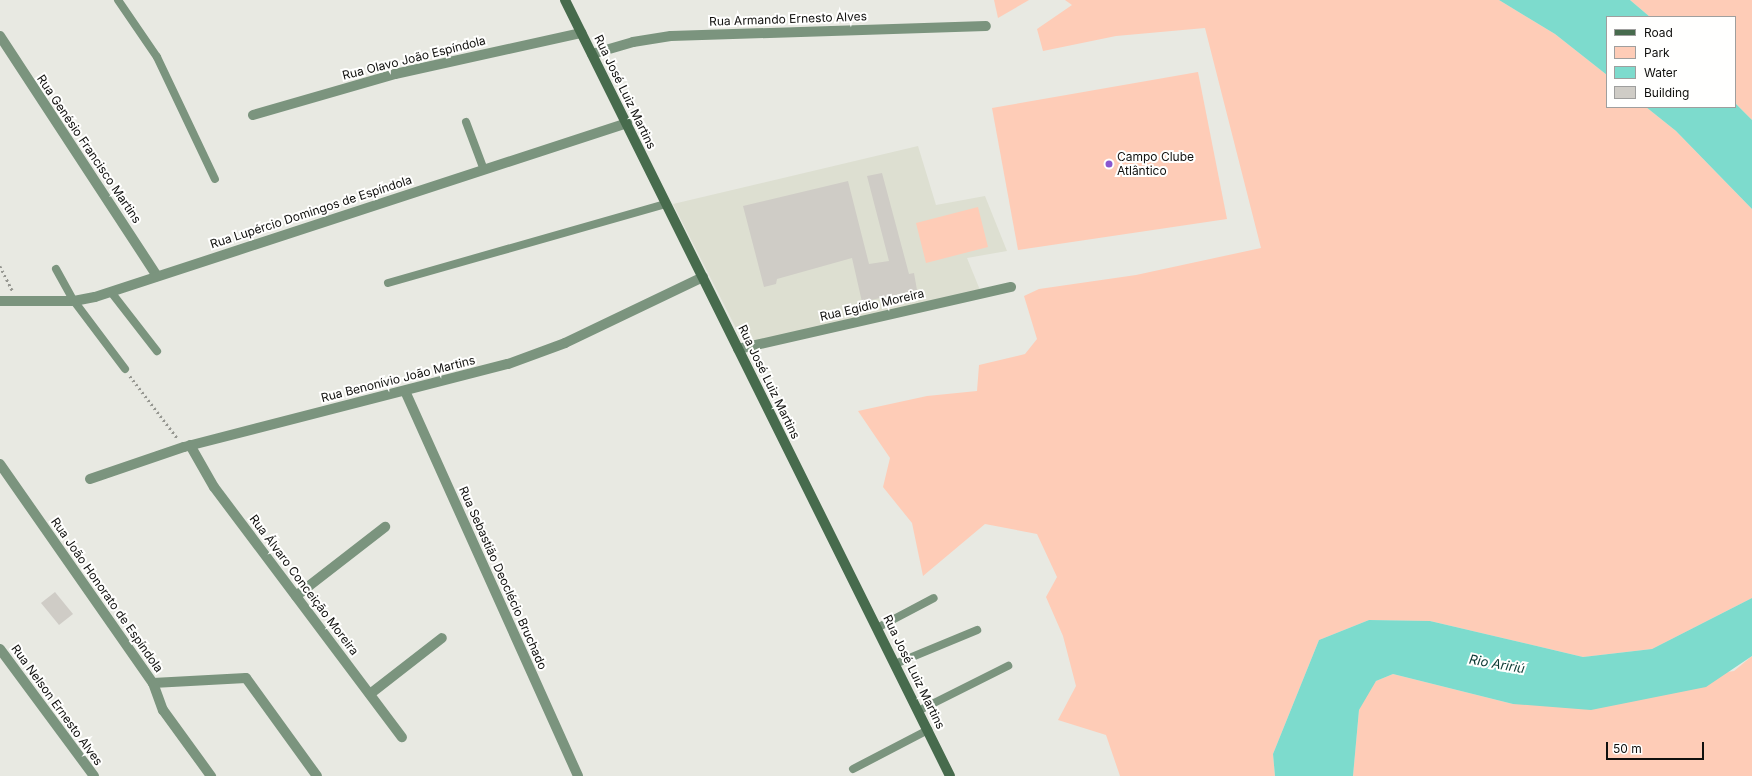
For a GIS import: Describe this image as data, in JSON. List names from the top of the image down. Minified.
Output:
{"streets":{"main road":["Rua José Luiz Martins"],"street":["Rua Armando Ernesto Alves","Rua Olavo João Espíndola","Rua Genésio Francisco Martins","Rua Lupércio Domingos de Espíndola","Rua Egídio Moreira","Rua Benonívio João Martins","Rua Sebastião Deoclécio Bruchado","Rua Álvaro Conceição Moreira","Rua João Honorato de Espíndola","Rua Nelson Ernesto Alves"]},"crossings":[["Rua Armando Ernesto Alves","Rua José Luiz Martins"],["Rua Olavo João Espíndola","Rua José Luiz Martins"],["Rua José Luiz Martins","Rua Lupércio Domingos de Espíndola"],["Rua José Luiz Martins","Rua Egídio Moreira"],["Rua José Luiz Martins","Rua Benonívio João Martins"],["Rua Genésio Francisco Martins","Rua Lupércio Domingos de Espíndola"],["Rua Benonívio João Martins","Rua Sebastião Deoclécio Bruchado"],["Rua Benonívio João Martins","Rua Álvaro Conceição Moreira"]],"water":["Rio Aririú"],"places":["Campo Clube Atlântico"],"legend":["Road","Park","Water","Building"],"scale_bar":"50 m"}
